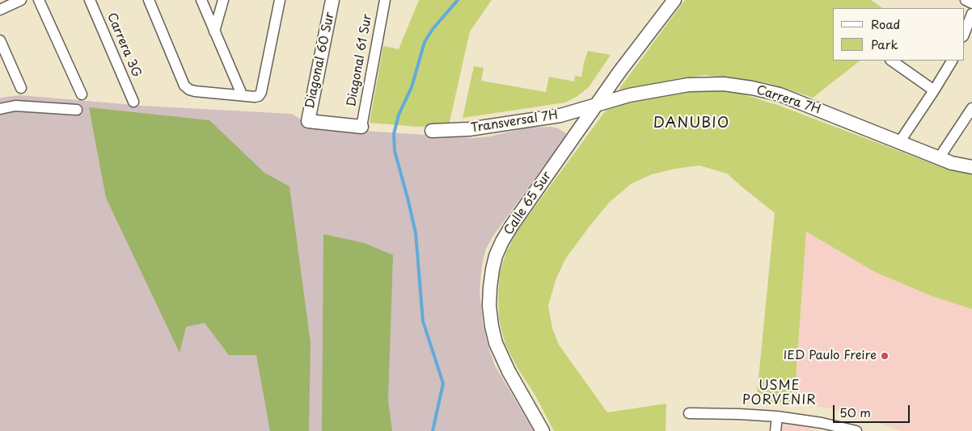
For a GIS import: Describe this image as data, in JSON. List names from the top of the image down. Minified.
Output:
{"streets":{"street":["Carrera 3G","Diagonal 60 Sur","Diagonal 61 Sur","Carrera 7H","Transversal 7H","Calle 65 Sur"]},"crossings":[["Diagonal 60 Sur","Diagonal 61 Sur"],["Carrera 7H","Transversal 7H"],["Carrera 7H","Calle 65 Sur"],["Transversal 7H","Calle 65 Sur"]],"districts":["DANUBIO","USME PORVENIR"],"places":["IED Paulo Freire"],"legend":["Road","Park"],"scale_bar":"50 m"}
